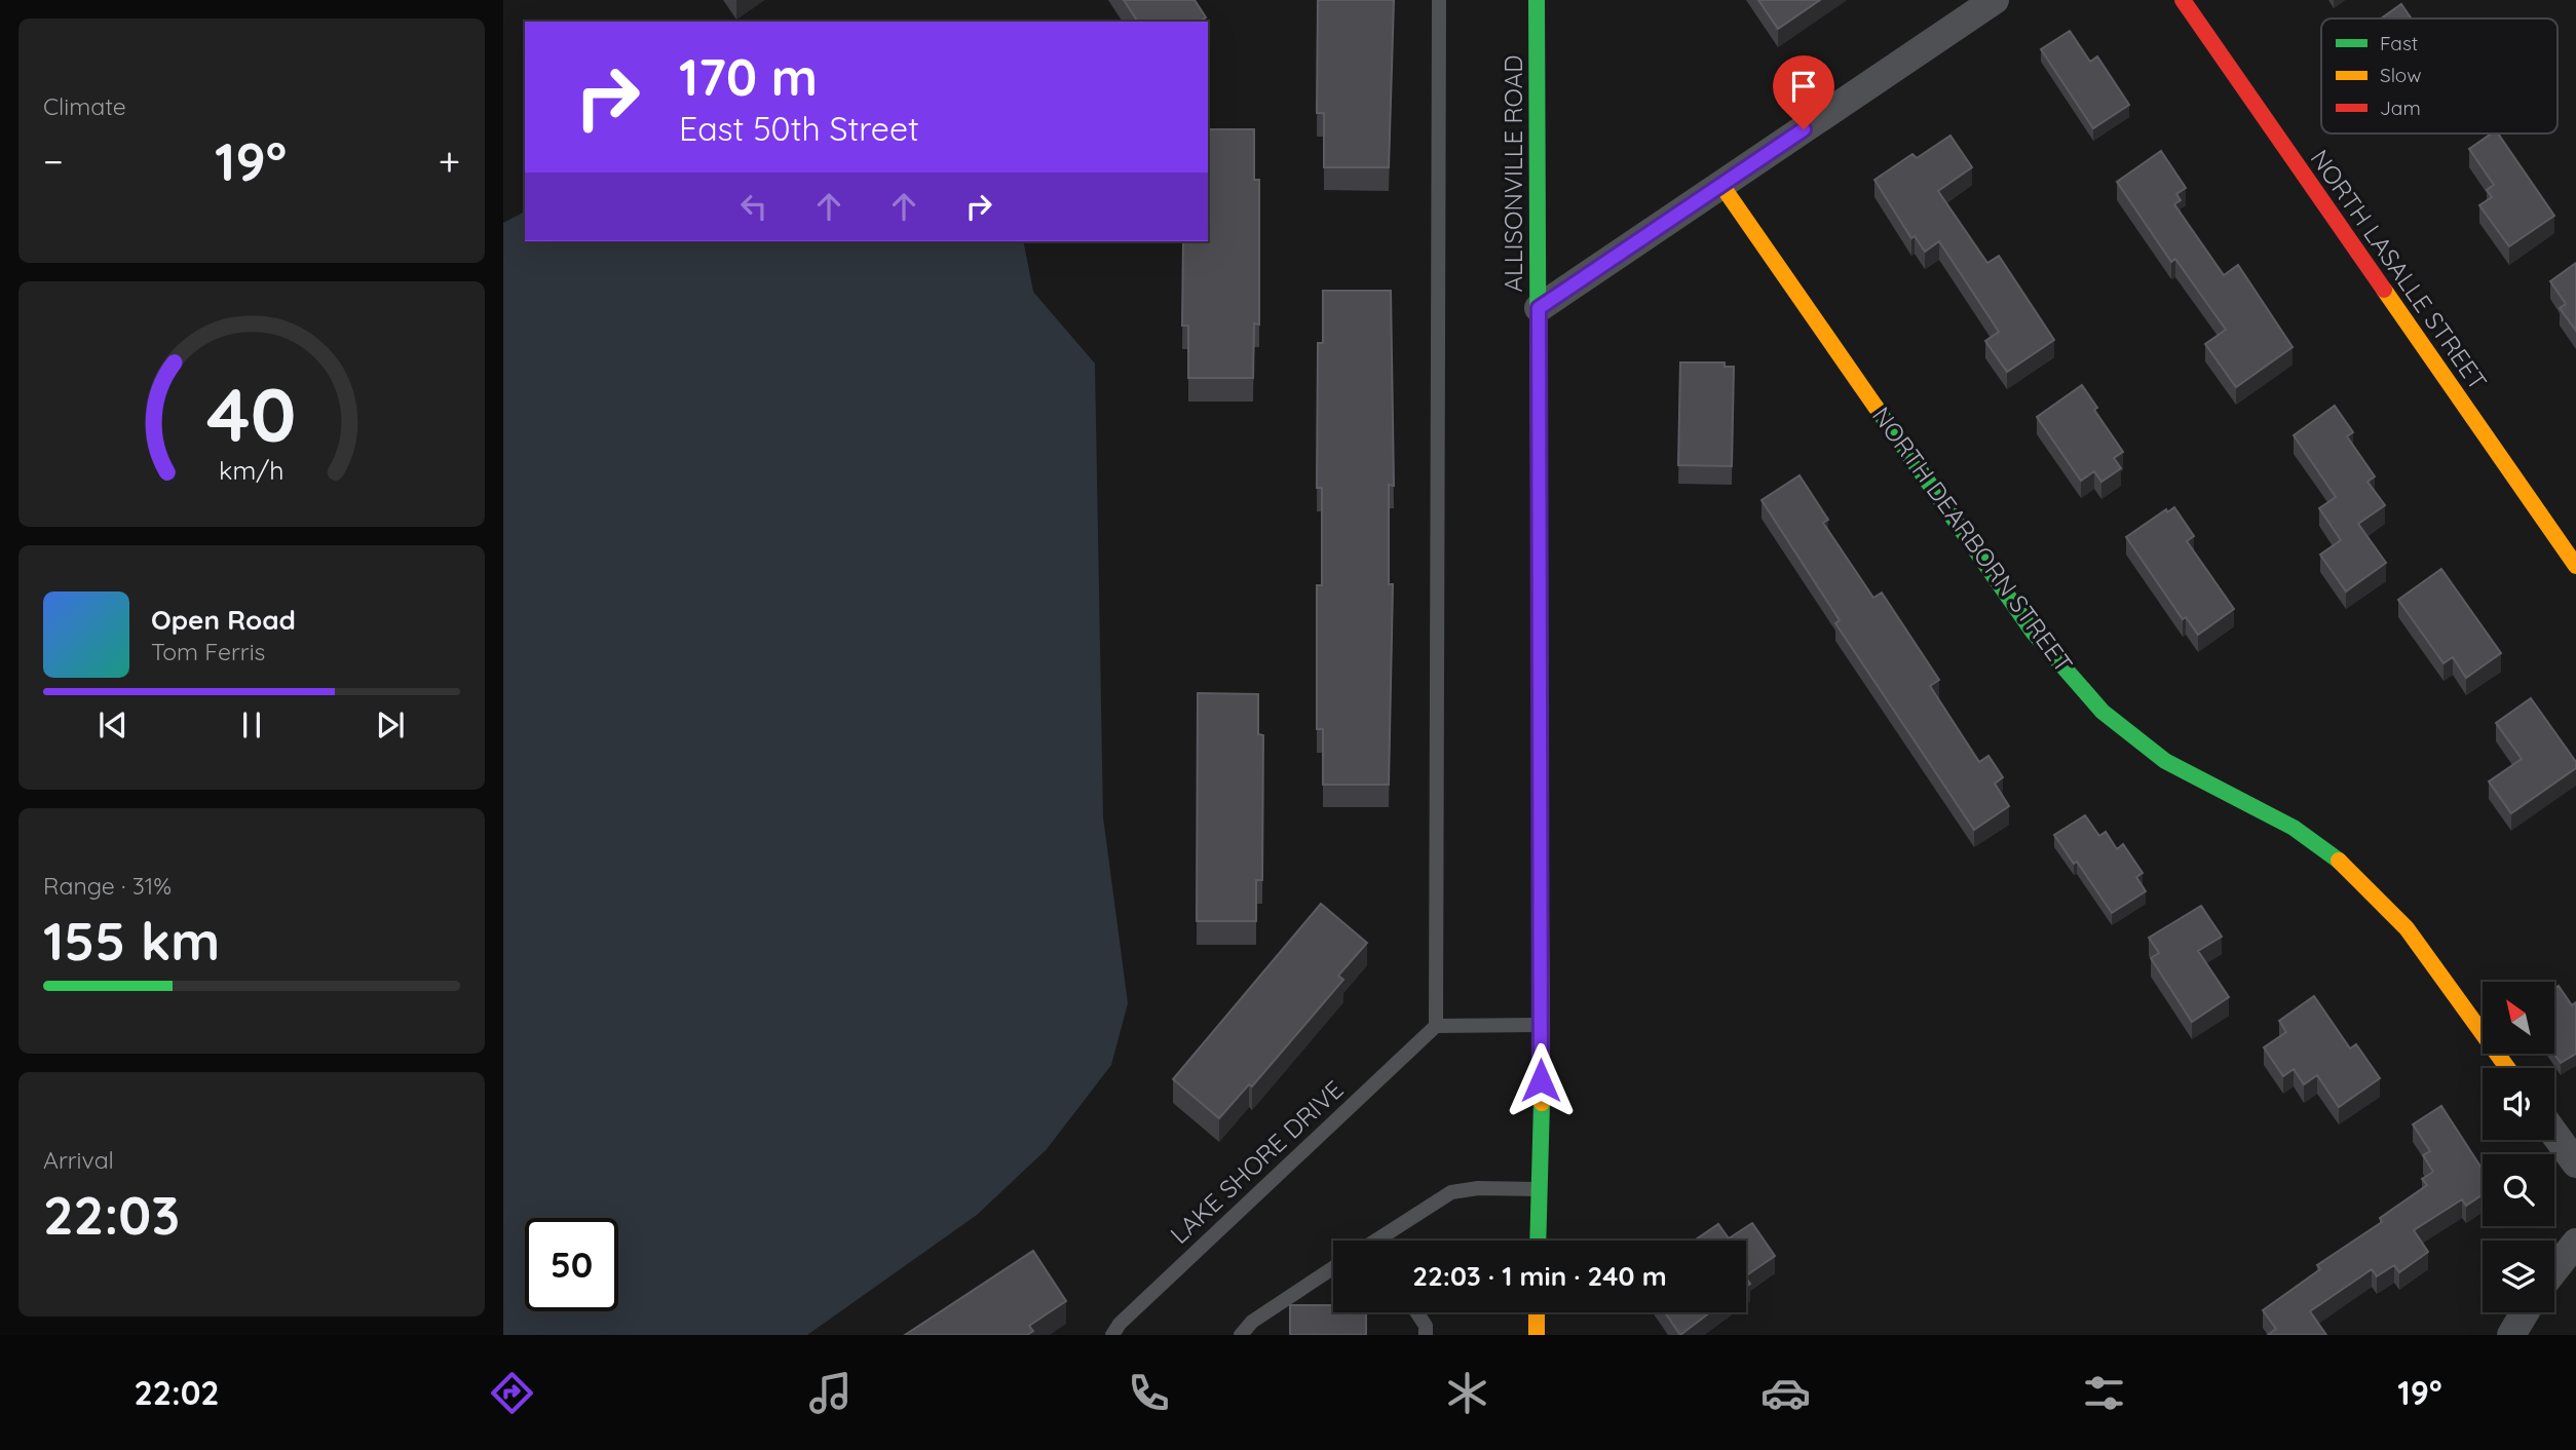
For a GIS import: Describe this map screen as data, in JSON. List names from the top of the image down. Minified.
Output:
{"streets":{"street":["ALLISONVILLE ROAD","NORTH LASALLE STREET","NORTH DEARBORN STREET"],"lane":["LAKE SHORE DRIVE"]},"legend":["Fast","Slow","Jam"],"north":"top left","page":{"tile":["Climate",["Range · 31%","155 km"],["Arrival","22:03"]],"turn":["170 m","East 50th Street"],"heat":["−","19°","+"],"song":["Open Road","Tom Ferris"],"limit":"50","trip":"22:03 · 1 min · 240 m","tabs":["22:02","19°"],"gauge":["40","km/h"]}}
